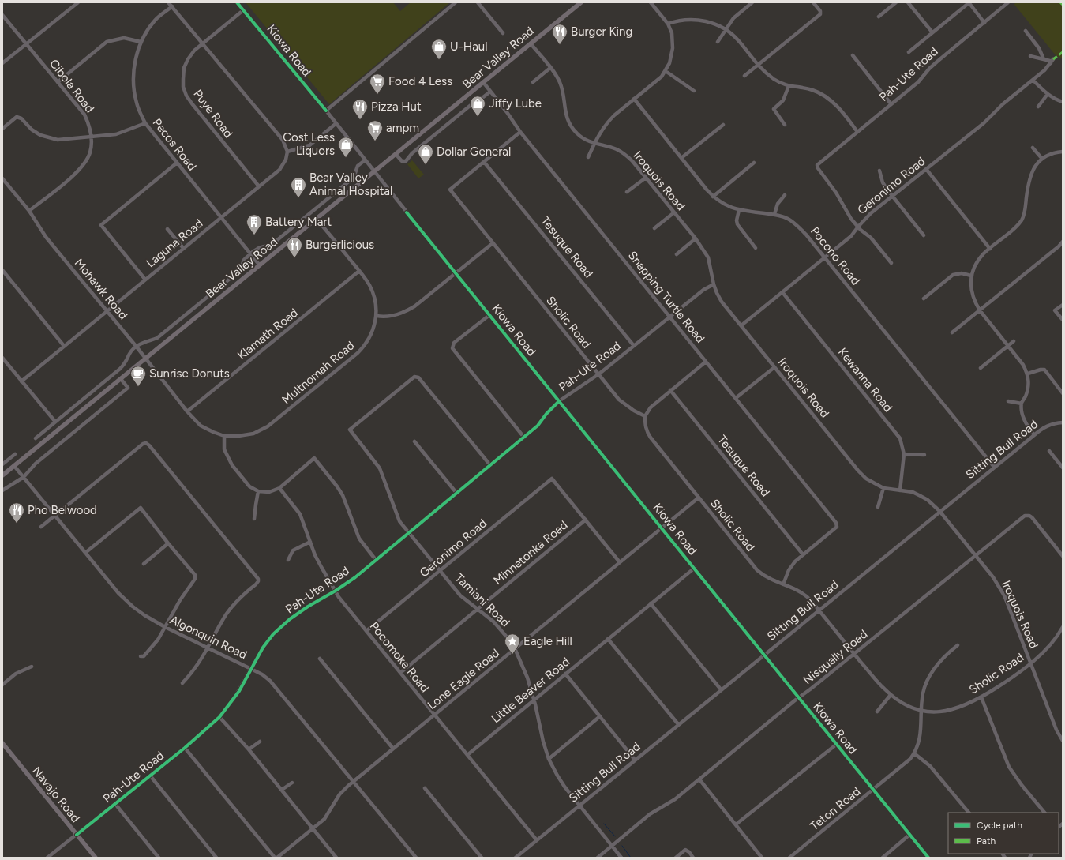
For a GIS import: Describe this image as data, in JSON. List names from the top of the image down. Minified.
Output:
{"streets":{"main road":["Bear Valley Road","Navajo Road"],"street":["Kiowa Road","Pah-Ute Road","Cibola Road","Puye Road","Pecos Road","Iroquois Road","Geronimo Road","Laguna Road","Tesuque Road","Pocono Road","Mohawk Road","Snapping Turtle Road","Sholic Road","Klamath Road","Multnomah Road","Kewanna Road","Sitting Bull Road","Minnetonka Road","Tamiani Road","Algonquin Road","Pocomoke Road","Nisqually Road","Lone Eagle Road","Little Beaver Road","Teton Road"]},"crossings":[["Kiowa Road","Bear Valley Road"],["Kiowa Road","Pah-Ute Road"],["Kiowa Road","Puye Road"],["Kiowa Road","Sitting Bull Road"],["Kiowa Road","Nisqually Road"],["Kiowa Road","Lone Eagle Road"],["Kiowa Road","Little Beaver Road"],["Kiowa Road","Teton Road"],["Bear Valley Road","Pecos Road"],["Bear Valley Road","Iroquois Road"],["Bear Valley Road","Mohawk Road"],["Bear Valley Road","Snapping Turtle Road"],["Bear Valley Road","Multnomah Road"],["Bear Valley Road","Algonquin Road"],["Pah-Ute Road","Iroquois Road"],["Pah-Ute Road","Geronimo Road"],["Pah-Ute Road","Tesuque Road"],["Pah-Ute Road","Snapping Turtle Road"],["Pah-Ute Road","Sholic Road"],["Pah-Ute Road","Tamiani Road"],["Pah-Ute Road","Algonquin Road"],["Pah-Ute Road","Pocomoke Road"],["Pah-Ute Road","Navajo Road"],["Cibola Road","Mohawk Road"],["Puye Road","Laguna Road"],["Pecos Road","Laguna Road"],["Iroquois Road","Geronimo Road"],["Iroquois Road","Sholic Road"],["Iroquois Road","Kewanna Road"],["Iroquois Road","Sitting Bull Road"],["Iroquois Road","Nisqually Road"],["Geronimo Road","Pocono Road"],["Geronimo Road","Kewanna Road"],["Geronimo Road","Minnetonka Road"],["Geronimo Road","Tamiani Road"],["Geronimo Road","Pocomoke Road"],["Laguna Road","Mohawk Road"],["Tesuque Road","Snapping Turtle Road"],["Tesuque Road","Sholic Road"],["Pocono Road","Sitting Bull Road"],["Mohawk Road","Klamath Road"],["Mohawk Road","Multnomah Road"],["Sholic Road","Sitting Bull Road"],["Sholic Road","Nisqually Road"],["Sholic Road","Lone Eagle Road"],["Sholic Road","Teton Road"],["Klamath Road","Multnomah Road"],["Sitting Bull Road","Tamiani Road"],["Sitting Bull Road","Pocomoke Road"],["Minnetonka Road","Tamiani Road"],["Minnetonka Road","Pocomoke Road"],["Tamiani Road","Nisqually Road"],["Tamiani Road","Lone Eagle Road"],["Tamiani Road","Little Beaver Road"],["Algonquin Road","Lone Eagle Road"],["Pocomoke Road","Lone Eagle Road"],["Pocomoke Road","Little Beaver Road"]],"places":{"restaurant":["Burger King","Pizza Hut","Burgerlicious","Pho Belwood"],"shop":["U-Haul","Jiffy Lube","Cost Less Liquors","Dollar General"],"supermarket":["Food 4 Less","ampm"],"building":["Bear Valley Animal Hospital","Battery Mart"],"cafe":["Sunrise Donuts"],"place":["Eagle Hill"]},"legend":["Cycle path","Path"]}
